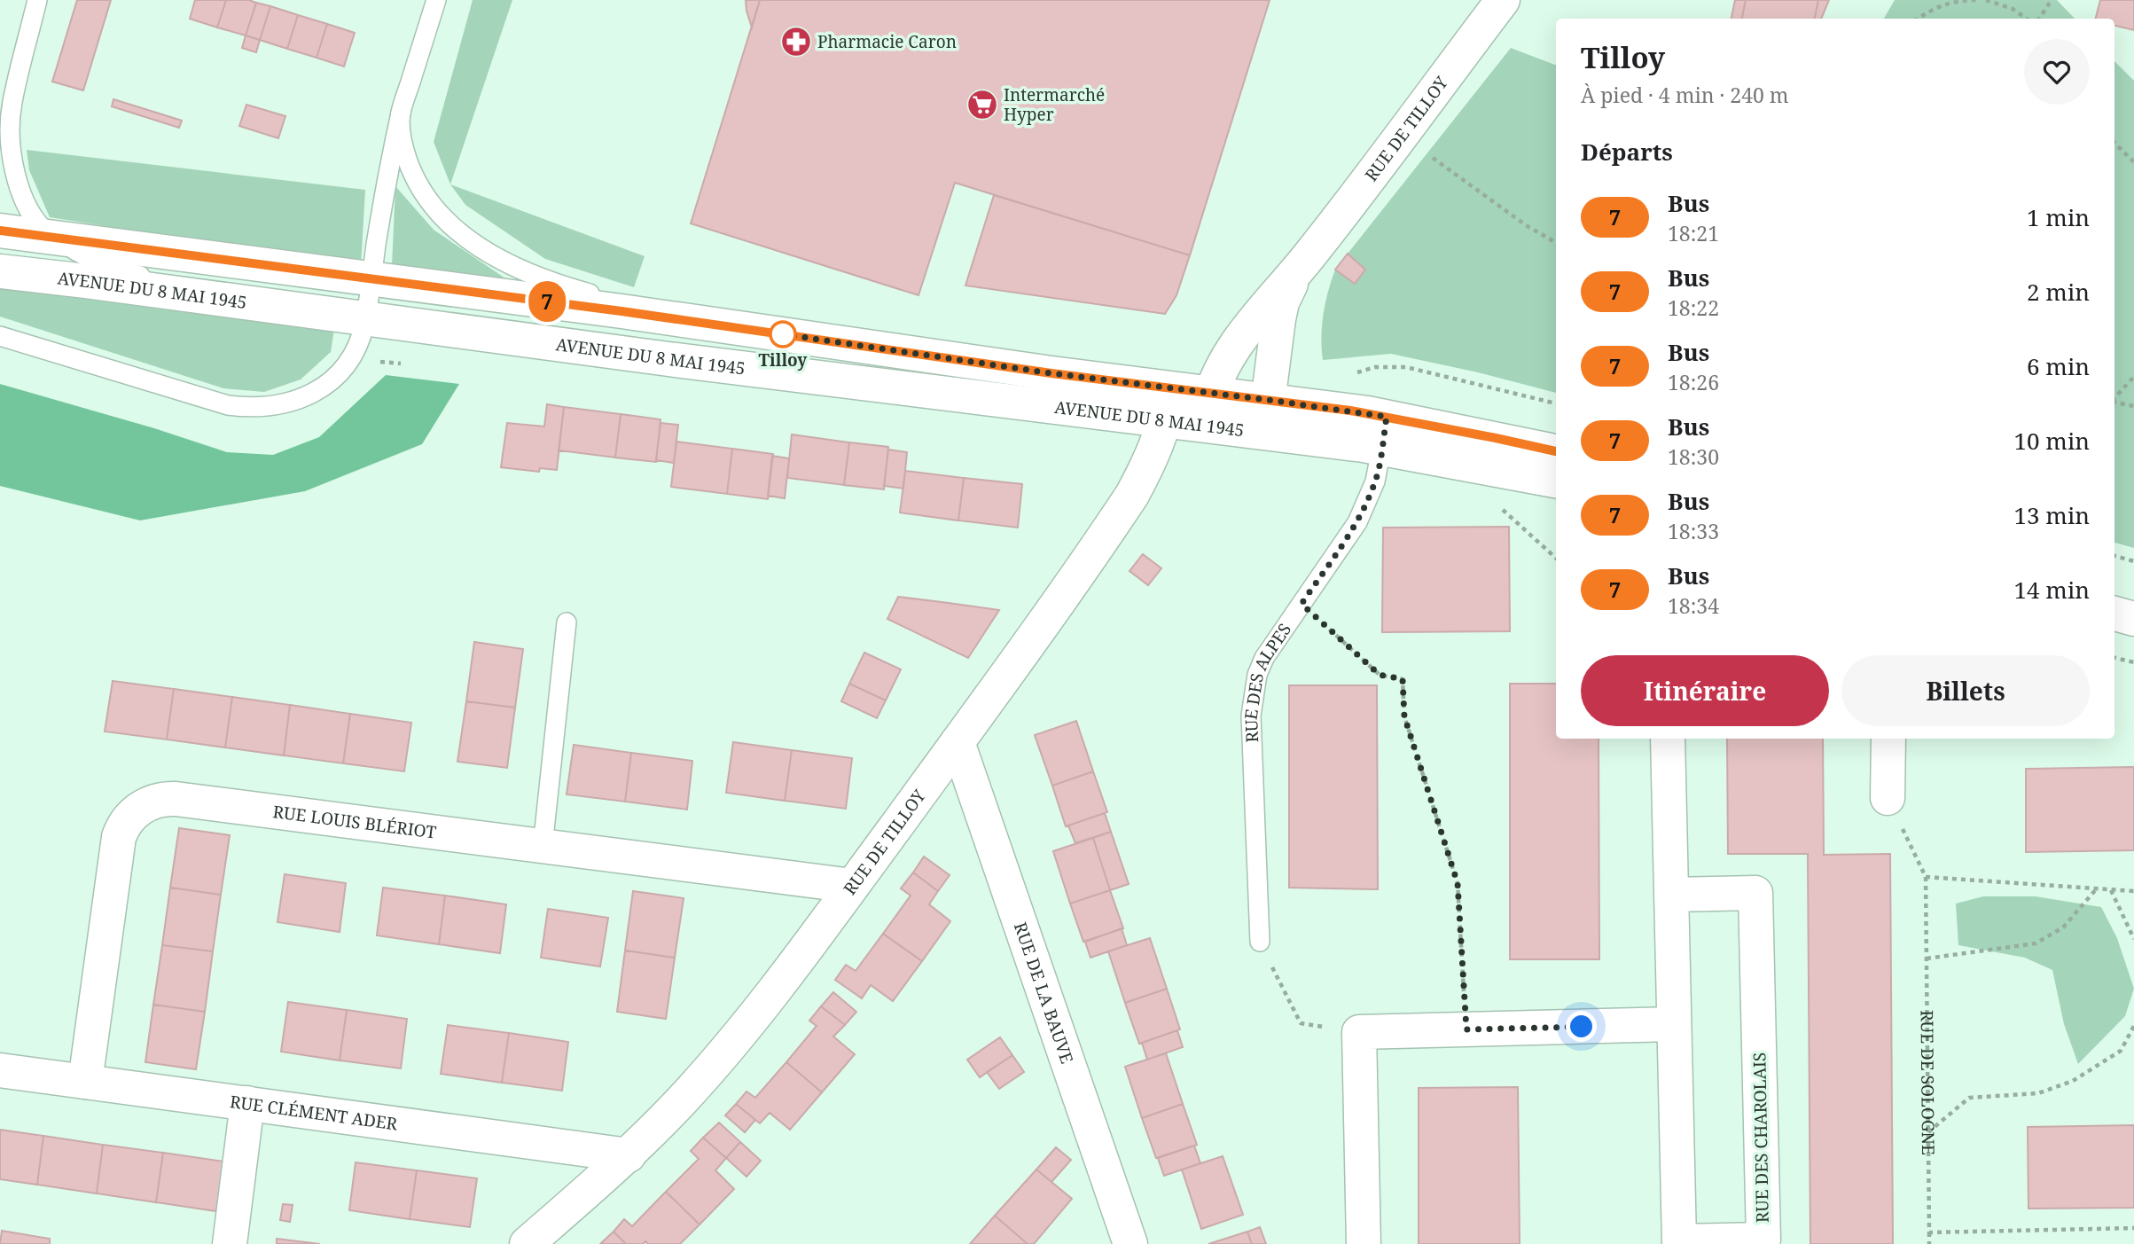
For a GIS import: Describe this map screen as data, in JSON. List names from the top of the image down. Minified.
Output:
{"streets":{"street":["RUE DE TILLOY","AVENUE DU 8 MAI 1945","RUE LOUIS BLÉRIOT","RUE DE LA BAUVE","RUE CLÉMENT ADER","RUE DES CHAROLAIS"],"lane":["RUE DES ALPES"],"path":["RUE DE SOLOGNE"]},"crossings":[["RUE DE TILLOY","AVENUE DU 8 MAI 1945"],["RUE DE TILLOY","RUE LOUIS BLÉRIOT"],["RUE DE TILLOY","RUE DE LA BAUVE"],["RUE DE TILLOY","RUE CLÉMENT ADER"],["AVENUE DU 8 MAI 1945","RUE DES ALPES"],["RUE LOUIS BLÉRIOT","RUE CLÉMENT ADER"]],"places":{"pharmacy":["Pharmacie Caron"],"supermarket":["Intermarché Hyper"],"other":["Tilloy"]},"lines":["bus line 7"],"page":{"on_map":"7","heading":[["Tilloy","À pied · 4 min · 240 m"],"Départs"],"list":[{"mark":"7","name":"Bus","note":"18:21","value":"1 min"},{"mark":"7","name":"Bus","note":"18:22","value":"2 min"},{"mark":"7","name":"Bus","note":"18:26","value":"6 min"},{"mark":"7","name":"Bus","note":"18:30","value":"10 min"},{"mark":"7","name":"Bus","note":"18:33","value":"13 min"},{"mark":"7","name":"Bus","note":"18:34","value":"14 min"}],"buttons":["Itinéraire","Billets"]}}
